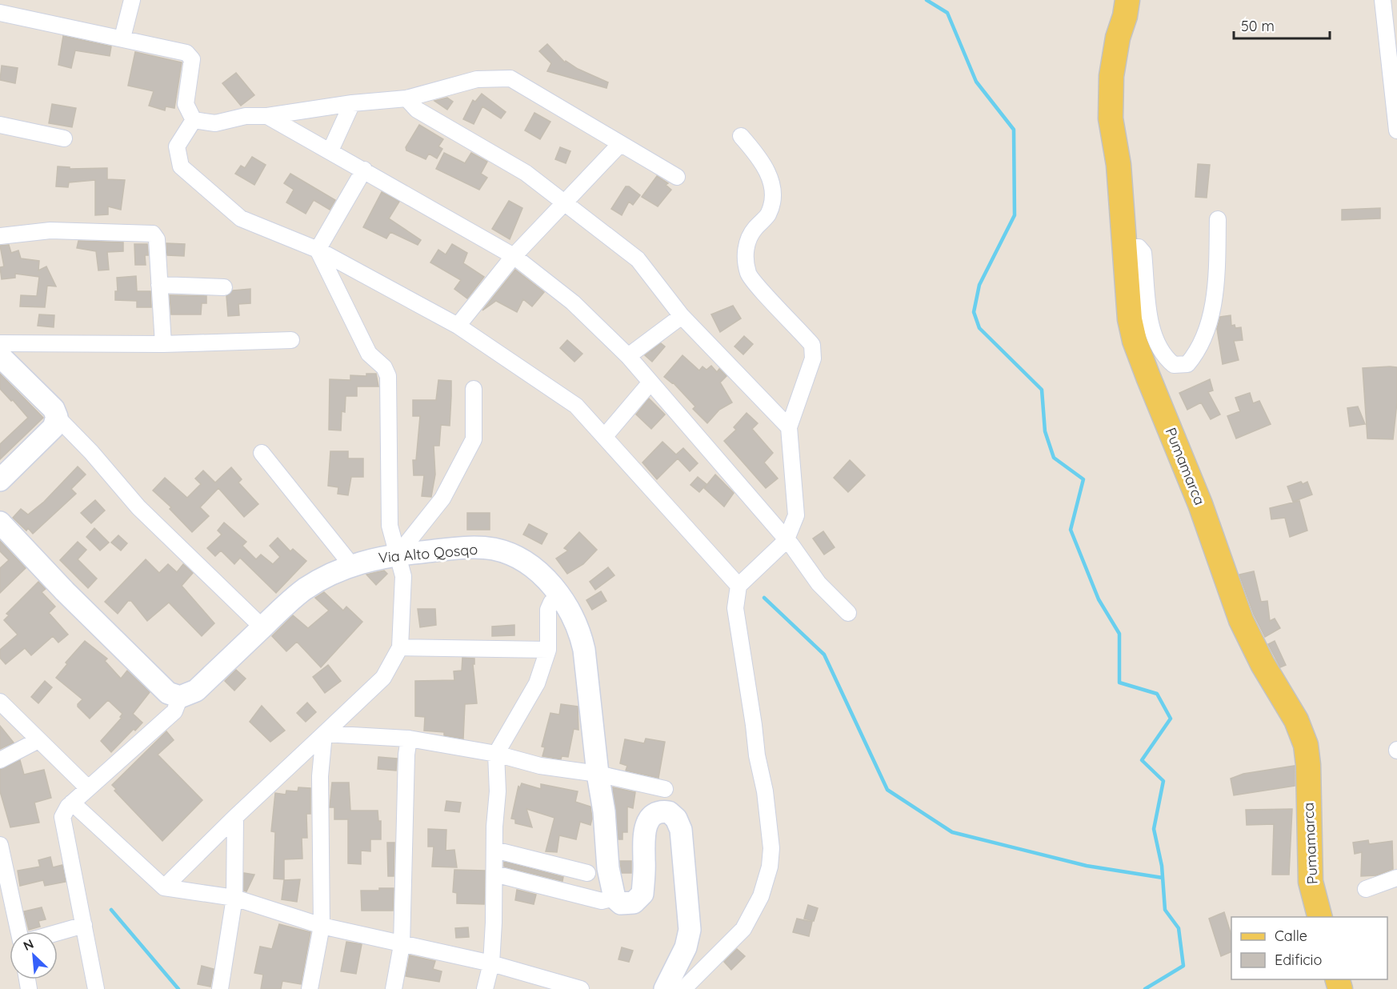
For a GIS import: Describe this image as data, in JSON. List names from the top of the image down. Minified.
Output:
{"streets":{"main road":["Pumamarca"],"street":["Via Alto Qosqo"]},"legend":["Calle","Edificio"],"scale_bar":"50 m","north":"top left"}
